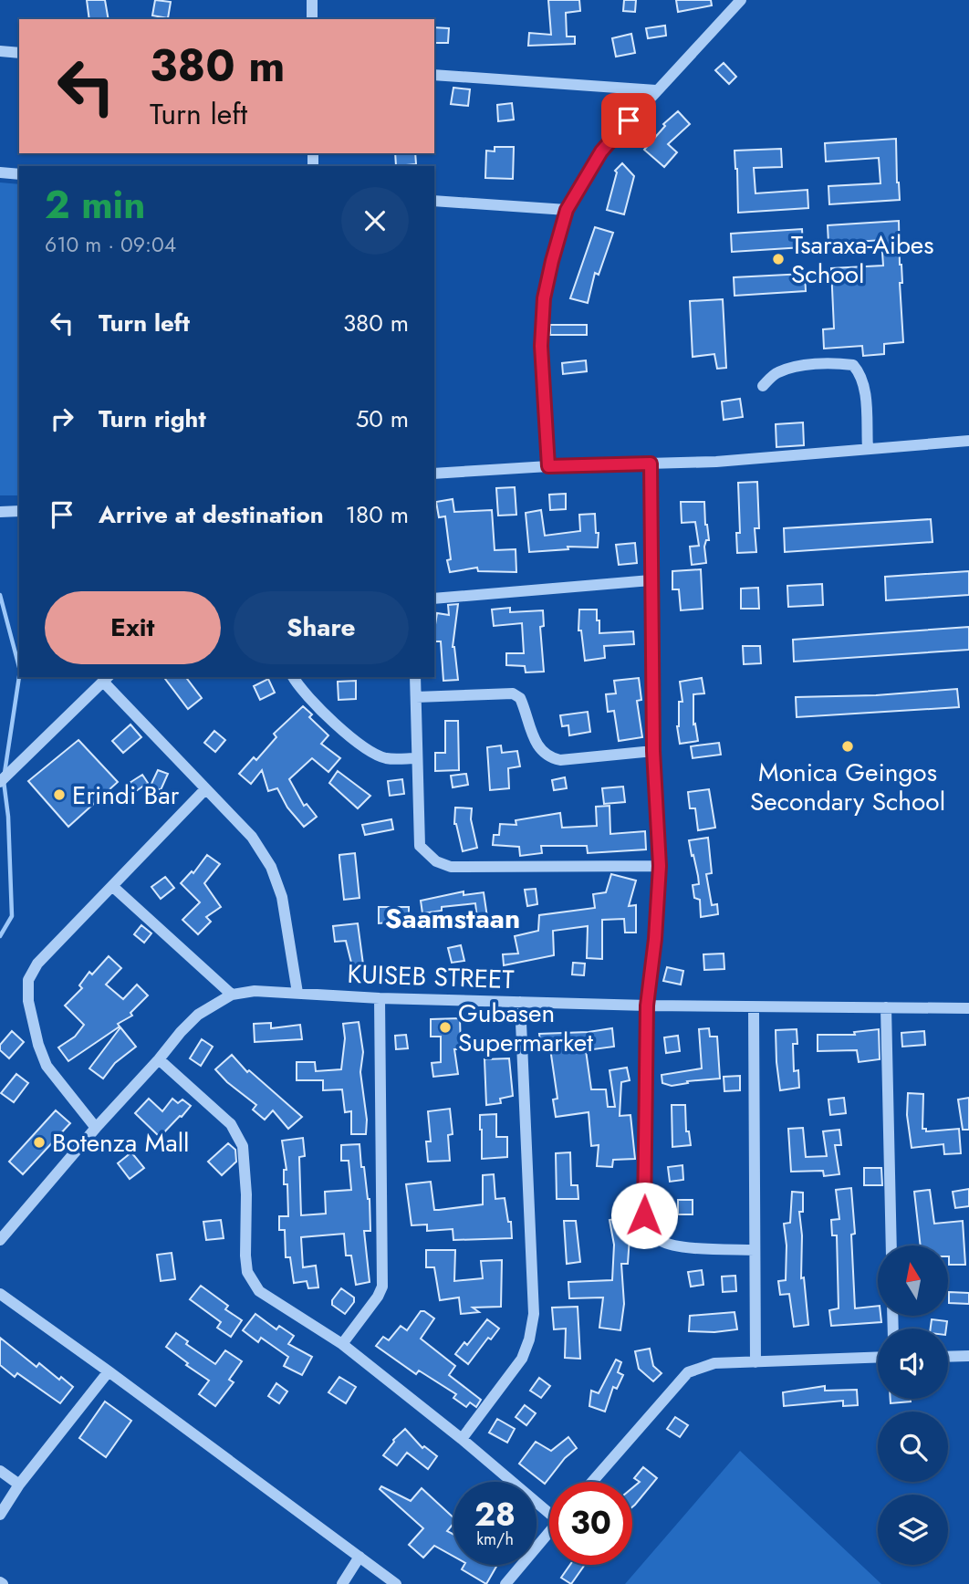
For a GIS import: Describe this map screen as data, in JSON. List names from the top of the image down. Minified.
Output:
{"streets":{"street":["KUISEB STREET"]},"districts":["Saamstaan"],"places":["Tsaraxa-Aibes School","Monica Geingos Secondary School","Erindi Bar","Gubasen Supermarket","Botenza Mall"],"north":"top","page":{"turn":["380 m","Turn left"],"heading":["2 min","610 m · 09:04"],"list":[{"name":"Turn left","value":"380 m"},{"name":"Turn right","value":"50 m"},{"name":"Arrive at destination","value":"180 m"}],"buttons":["Exit","Share"],"speed":"28 km/h","limit":"30"}}
